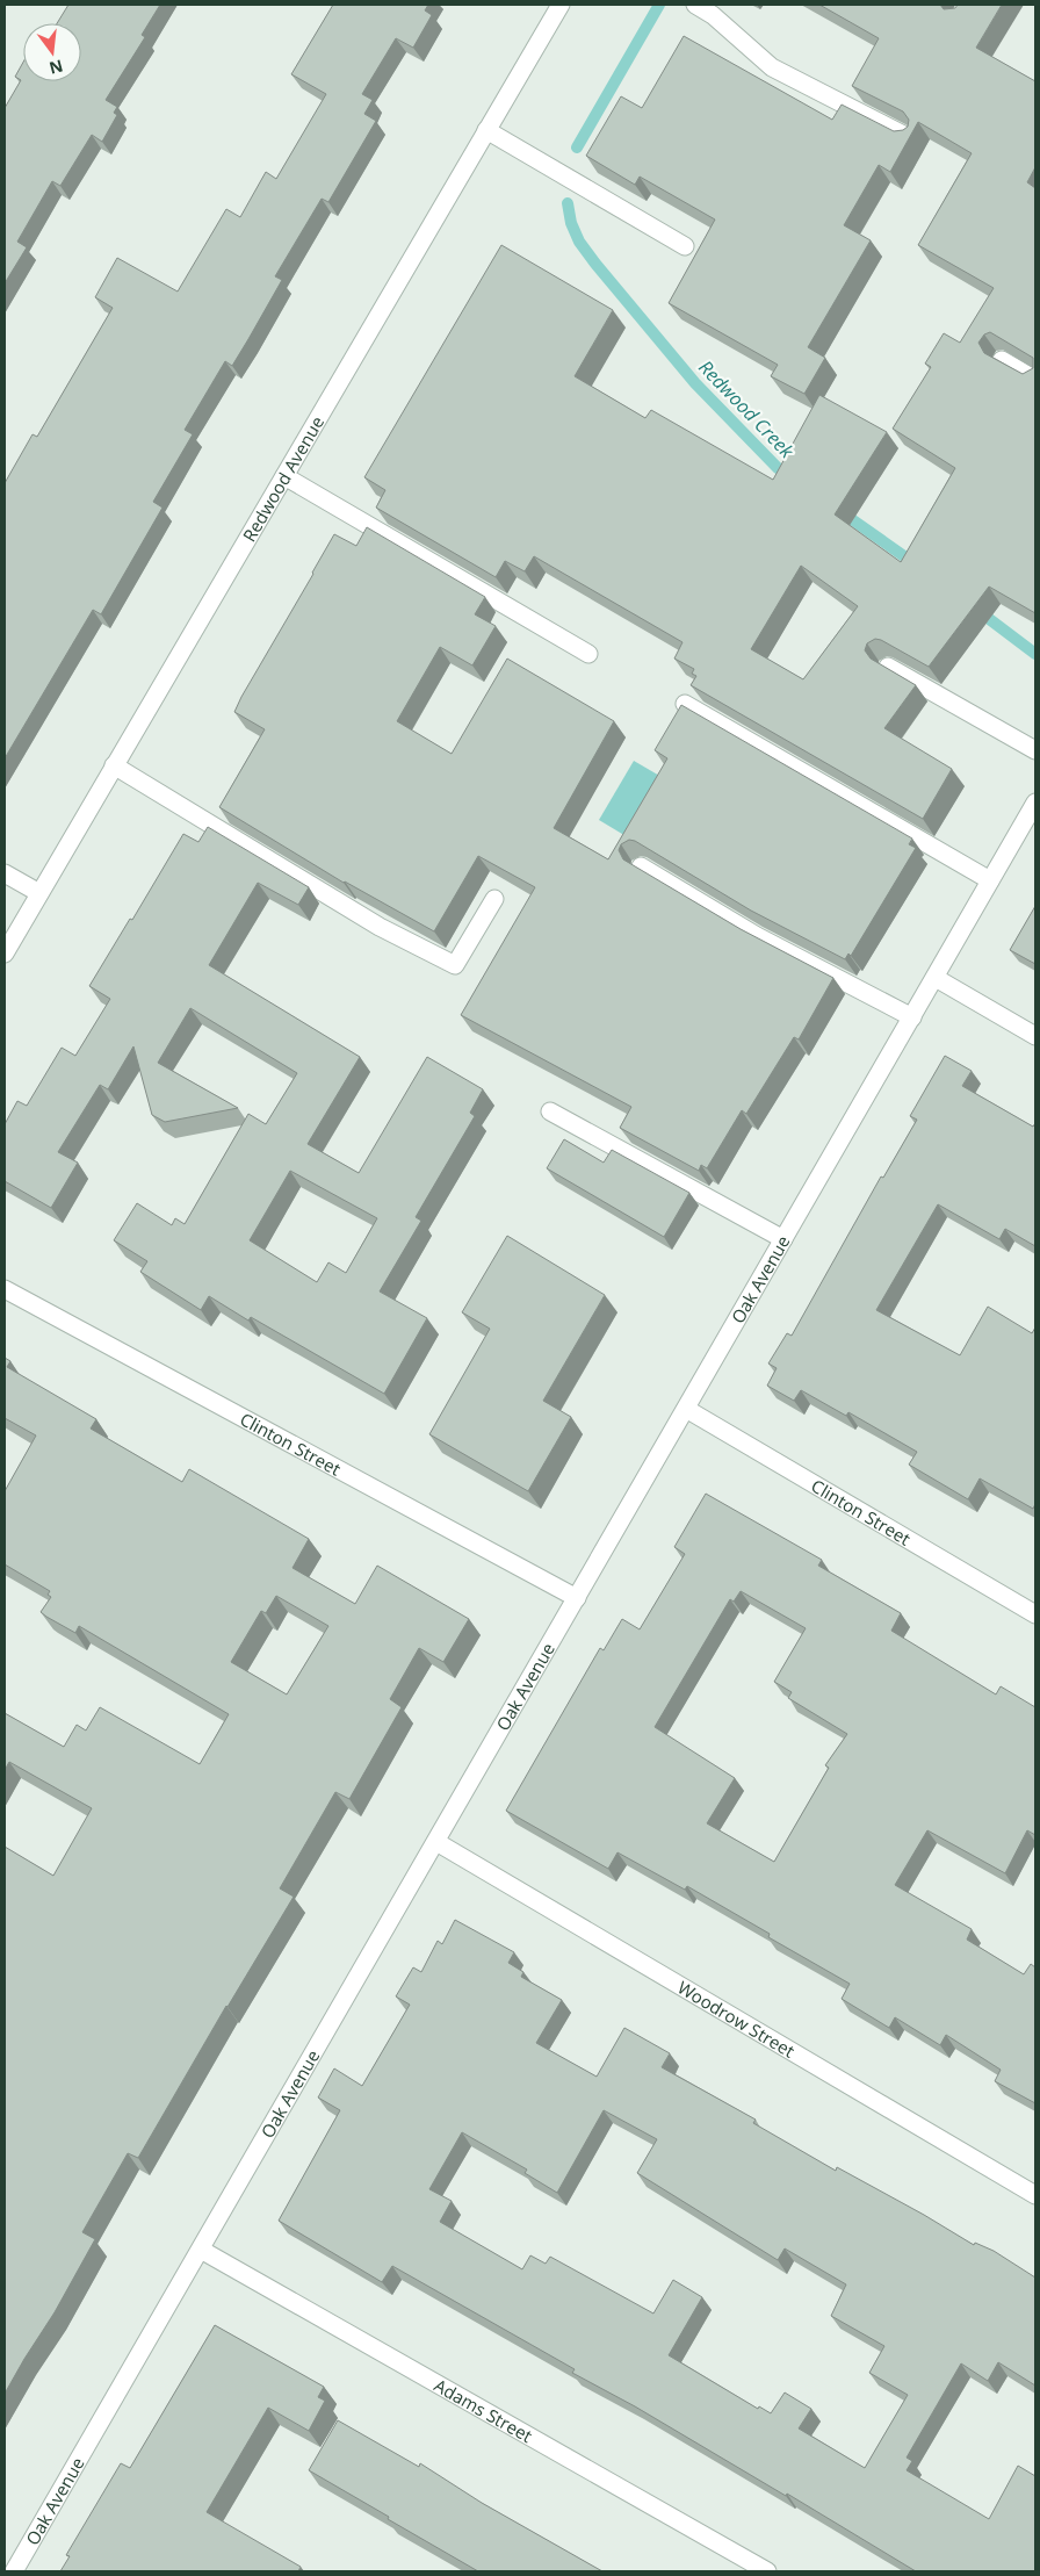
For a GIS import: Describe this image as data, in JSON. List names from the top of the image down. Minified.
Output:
{"streets":{"street":["Redwood Avenue","Oak Avenue","Clinton Street","Woodrow Street","Adams Street"]},"crossings":[["Oak Avenue","Clinton Street"],["Oak Avenue","Woodrow Street"],["Oak Avenue","Adams Street"]],"water":["Redwood Creek"],"north":"bottom"}
